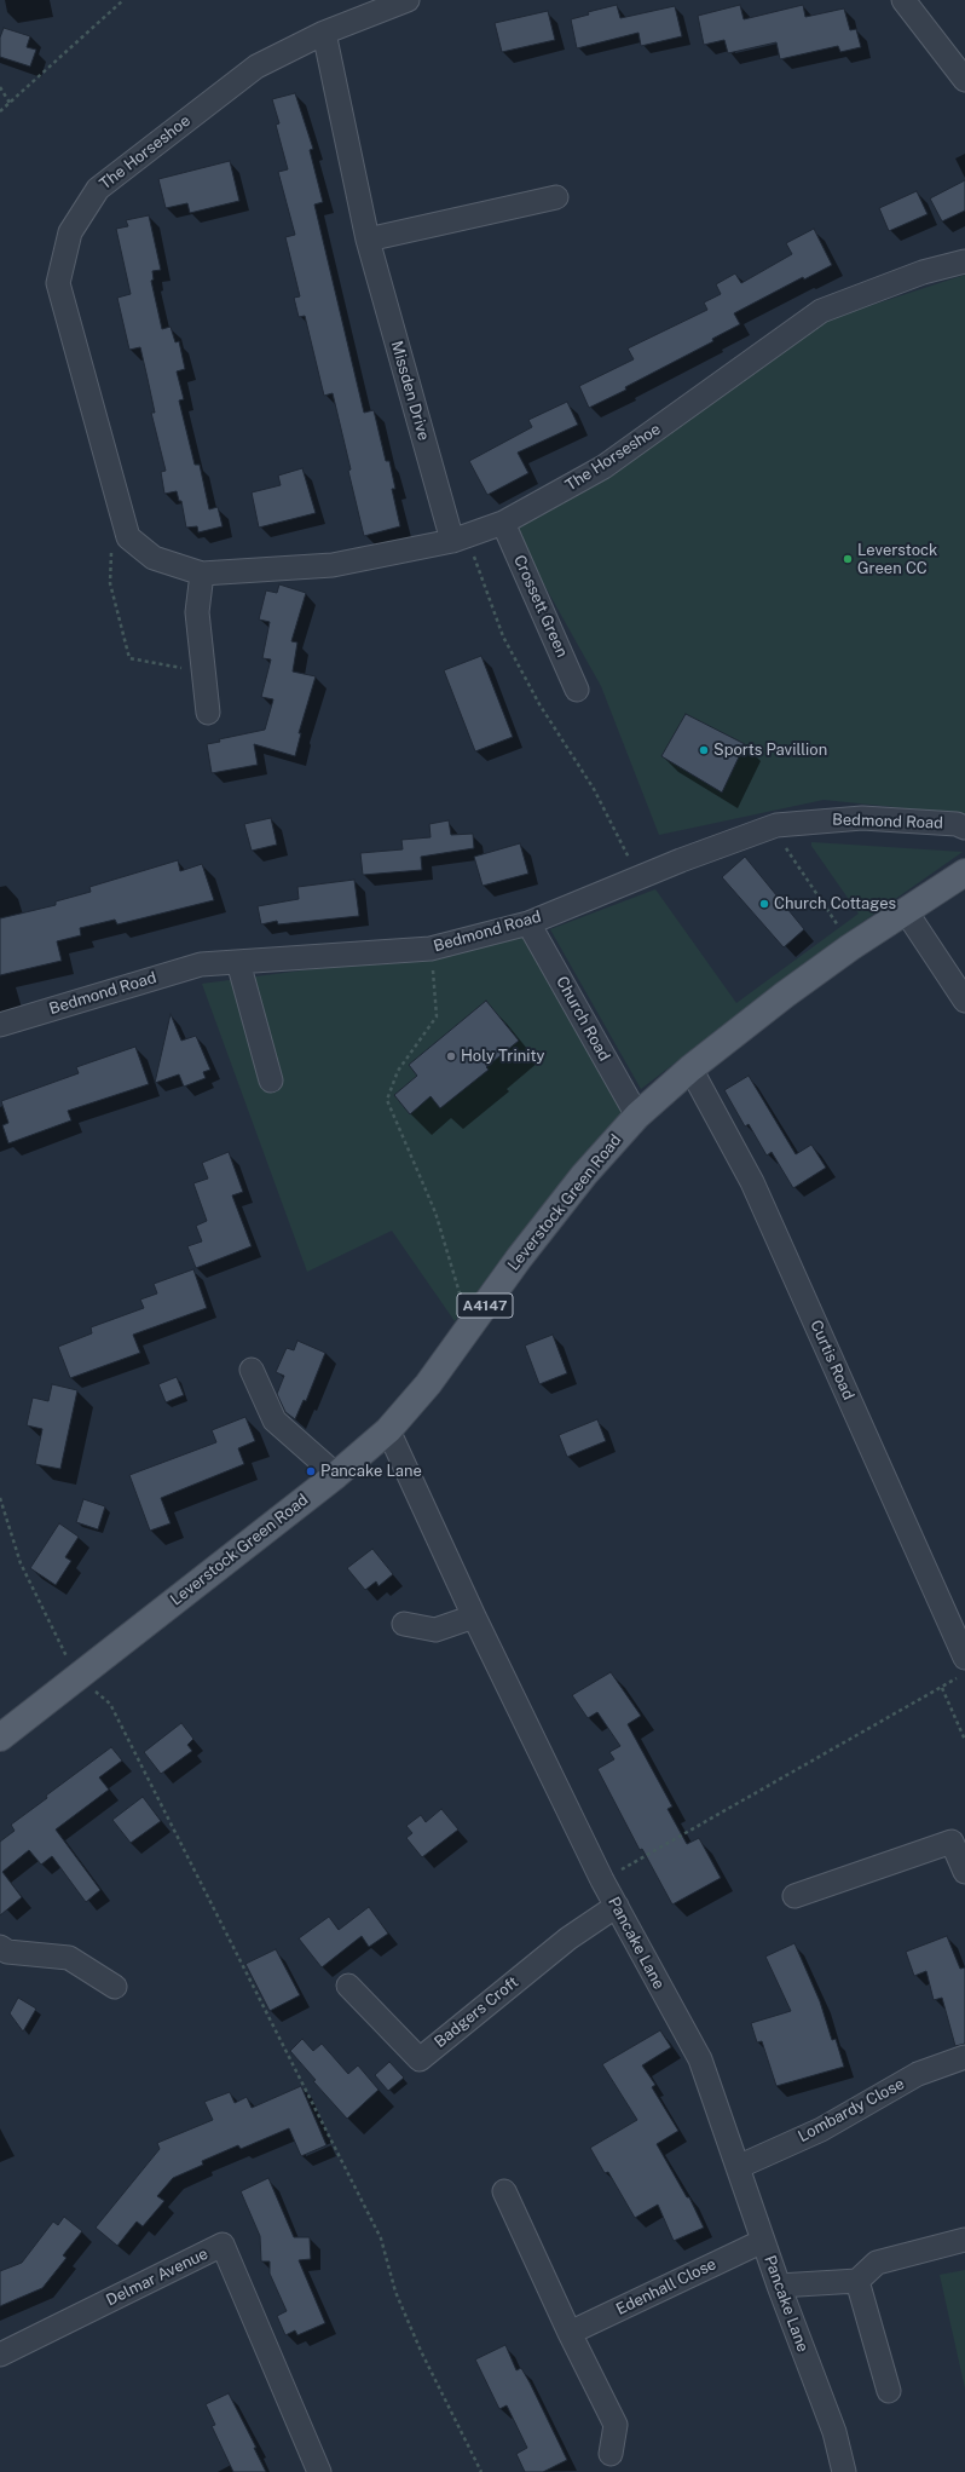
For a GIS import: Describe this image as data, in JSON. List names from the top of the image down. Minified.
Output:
{"streets":{"main road":["Leverstock Green Road","A4147"],"street":["The Horseshoe","Missden Drive","Crossett Green","Bedmond Road","Church Road","Curtis Road","Pancake Lane","Badgers Croft","Lombardy Close","Delmar Avenue","Edenhall Close"]},"crossings":[["The Horseshoe","Missden Drive"],["The Horseshoe","Crossett Green"],["Bedmond Road","Church Road"],["Church Road","Leverstock Green Road"],["Leverstock Green Road","Curtis Road"],["Leverstock Green Road","Pancake Lane"],["Pancake Lane","Badgers Croft"],["Pancake Lane","Lombardy Close"],["Pancake Lane","Edenhall Close"]],"places":["Leverstock Green CC","Sports Pavillion","Church Cottages","Holy Trinity","Pancake Lane"]}
